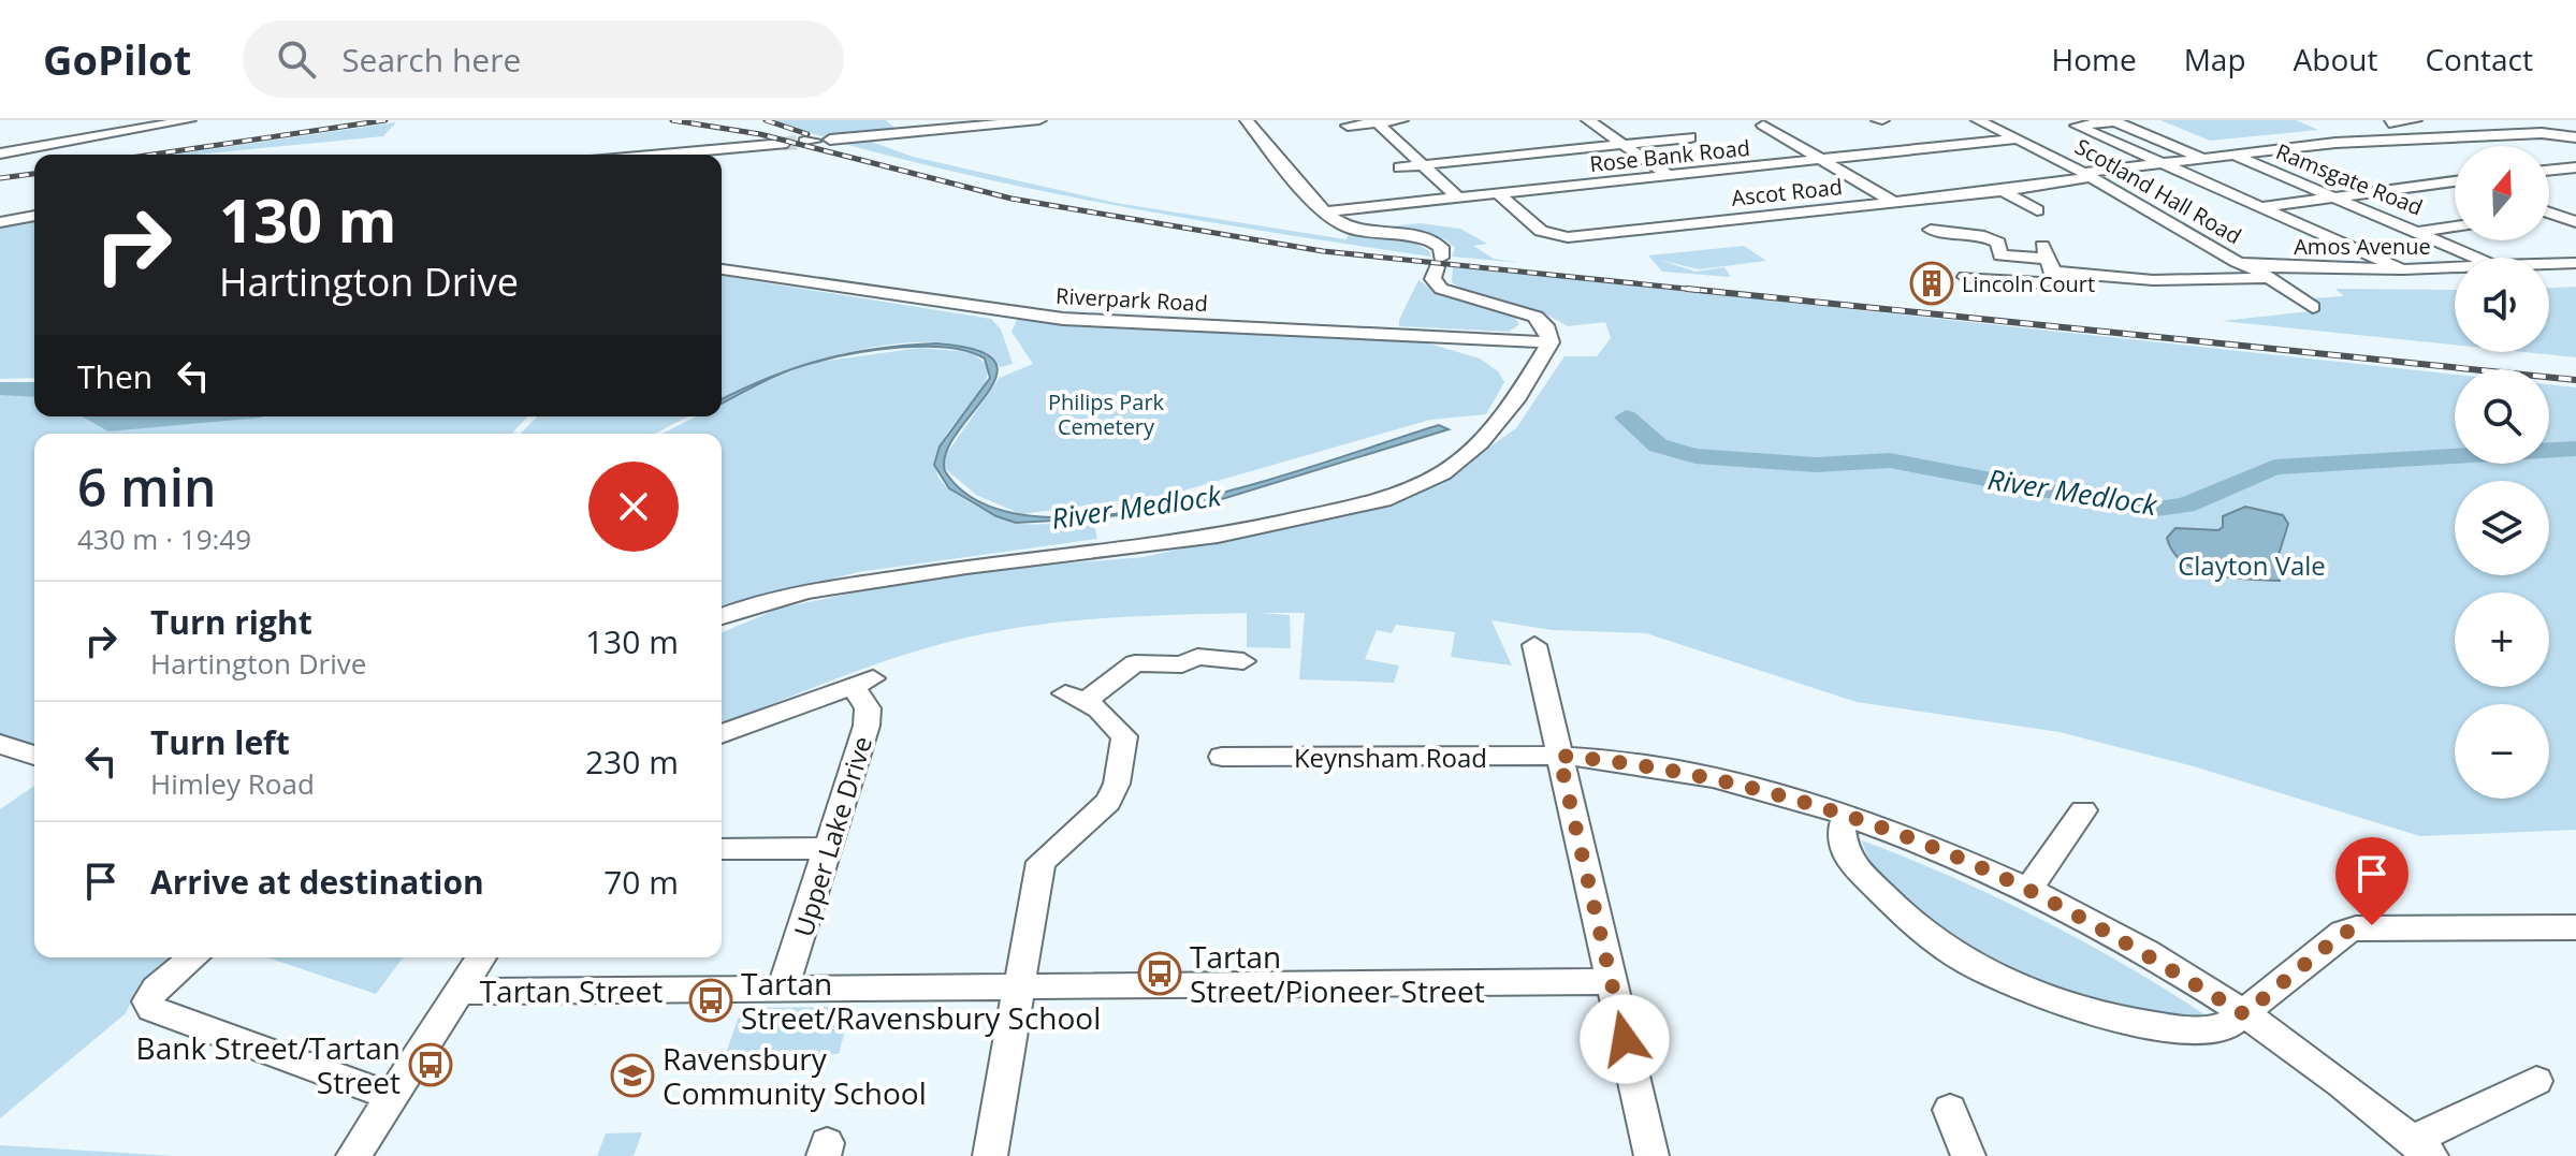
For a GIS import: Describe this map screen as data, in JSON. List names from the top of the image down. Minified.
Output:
{"streets":{"street":["Rose Bank Road","Ramsgate Road","Scotland Hall Road","Ascot Road","Amos Avenue","Riverpark Road","Keynsham Road","Upper Lake Drive","Tartan Street"]},"crossings":[["Rose Bank Road","Scotland Hall Road"],["Rose Bank Road","Ascot Road"],["Ramsgate Road","Ascot Road"],["Scotland Hall Road","Ascot Road"],["Scotland Hall Road","Amos Avenue"],["Upper Lake Drive","Tartan Street"]],"water":["River Medlock"],"parks":["Philips Park Cemetery","Clayton Vale"],"places":{"building":["Lincoln Court"],"bus stop":["Tartan Street/Pioneer Street","Tartan Street/Ravensbury School","Bank Street/Tartan Street"],"school or university":["Ravensbury Community School"]},"north":"top","page":{"header":"GoPilot","search":"Search here","nav":["Home","Map","About","Contact"],"map_buttons":["+","−"],"turn":["130 m","Hartington Drive"],"then":"Then","heading":["6 min","430 m · 19:49"],"list":[{"name":"Turn right","note":"Hartington Drive","value":"130 m"},{"name":"Turn left","note":"Himley Road","value":"230 m"},{"name":"Arrive at destination","value":"70 m"}]}}
